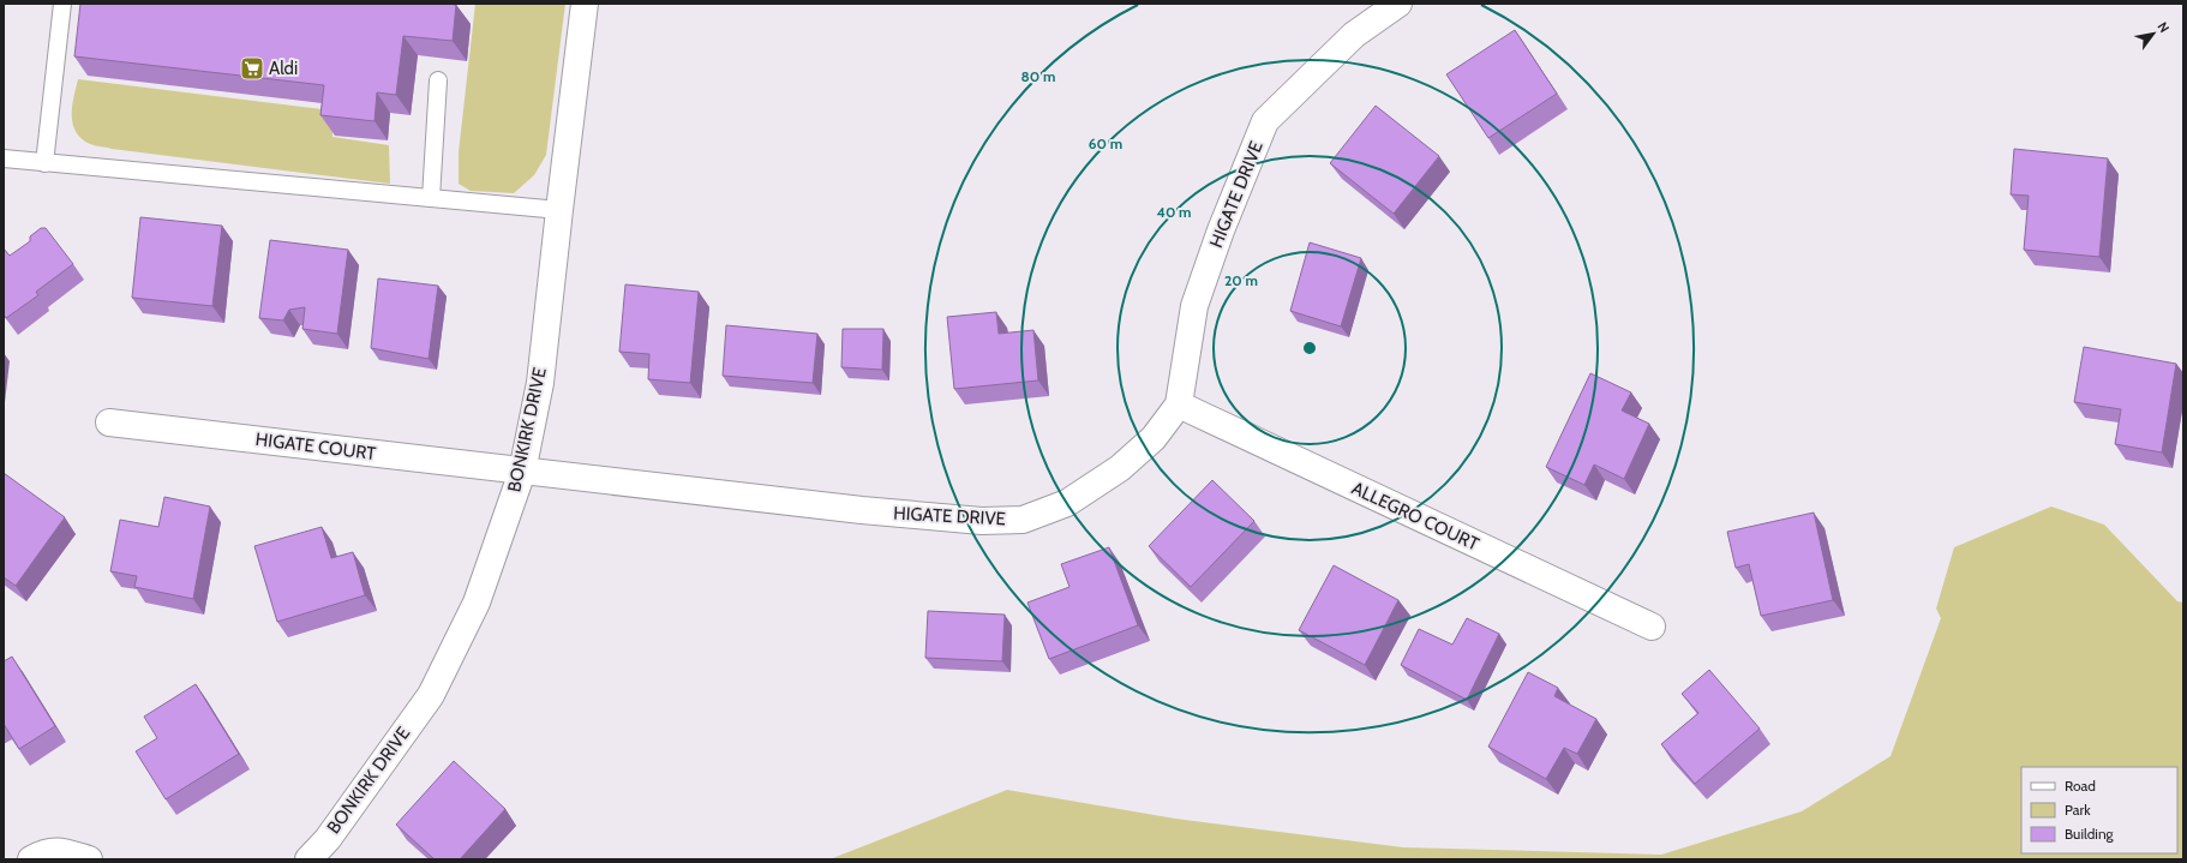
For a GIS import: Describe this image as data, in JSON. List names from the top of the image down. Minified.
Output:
{"streets":{"street":["HIGATE DRIVE","BONKIRK DRIVE","HIGATE COURT","ALLEGRO COURT"]},"crossings":[["HIGATE DRIVE","BONKIRK DRIVE"],["HIGATE DRIVE","HIGATE COURT"],["HIGATE DRIVE","ALLEGRO COURT"],["BONKIRK DRIVE","HIGATE COURT"]],"places":{"supermarket":["Aldi"]},"legend":["Road","Park","Building"],"north":"top right","rings":["80 m","60 m","40 m","20 m"]}
